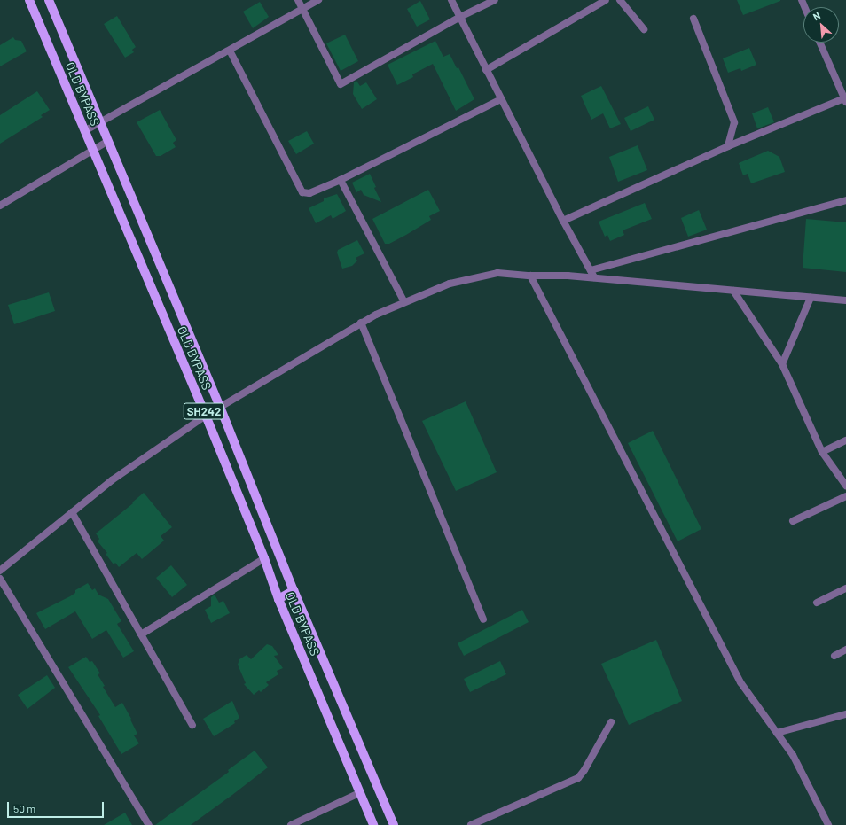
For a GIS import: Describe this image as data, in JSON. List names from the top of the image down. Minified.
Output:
{"streets":{"main road":["OLD BYPASS","SH242"]},"scale_bar":"50 m","north":"top left"}
